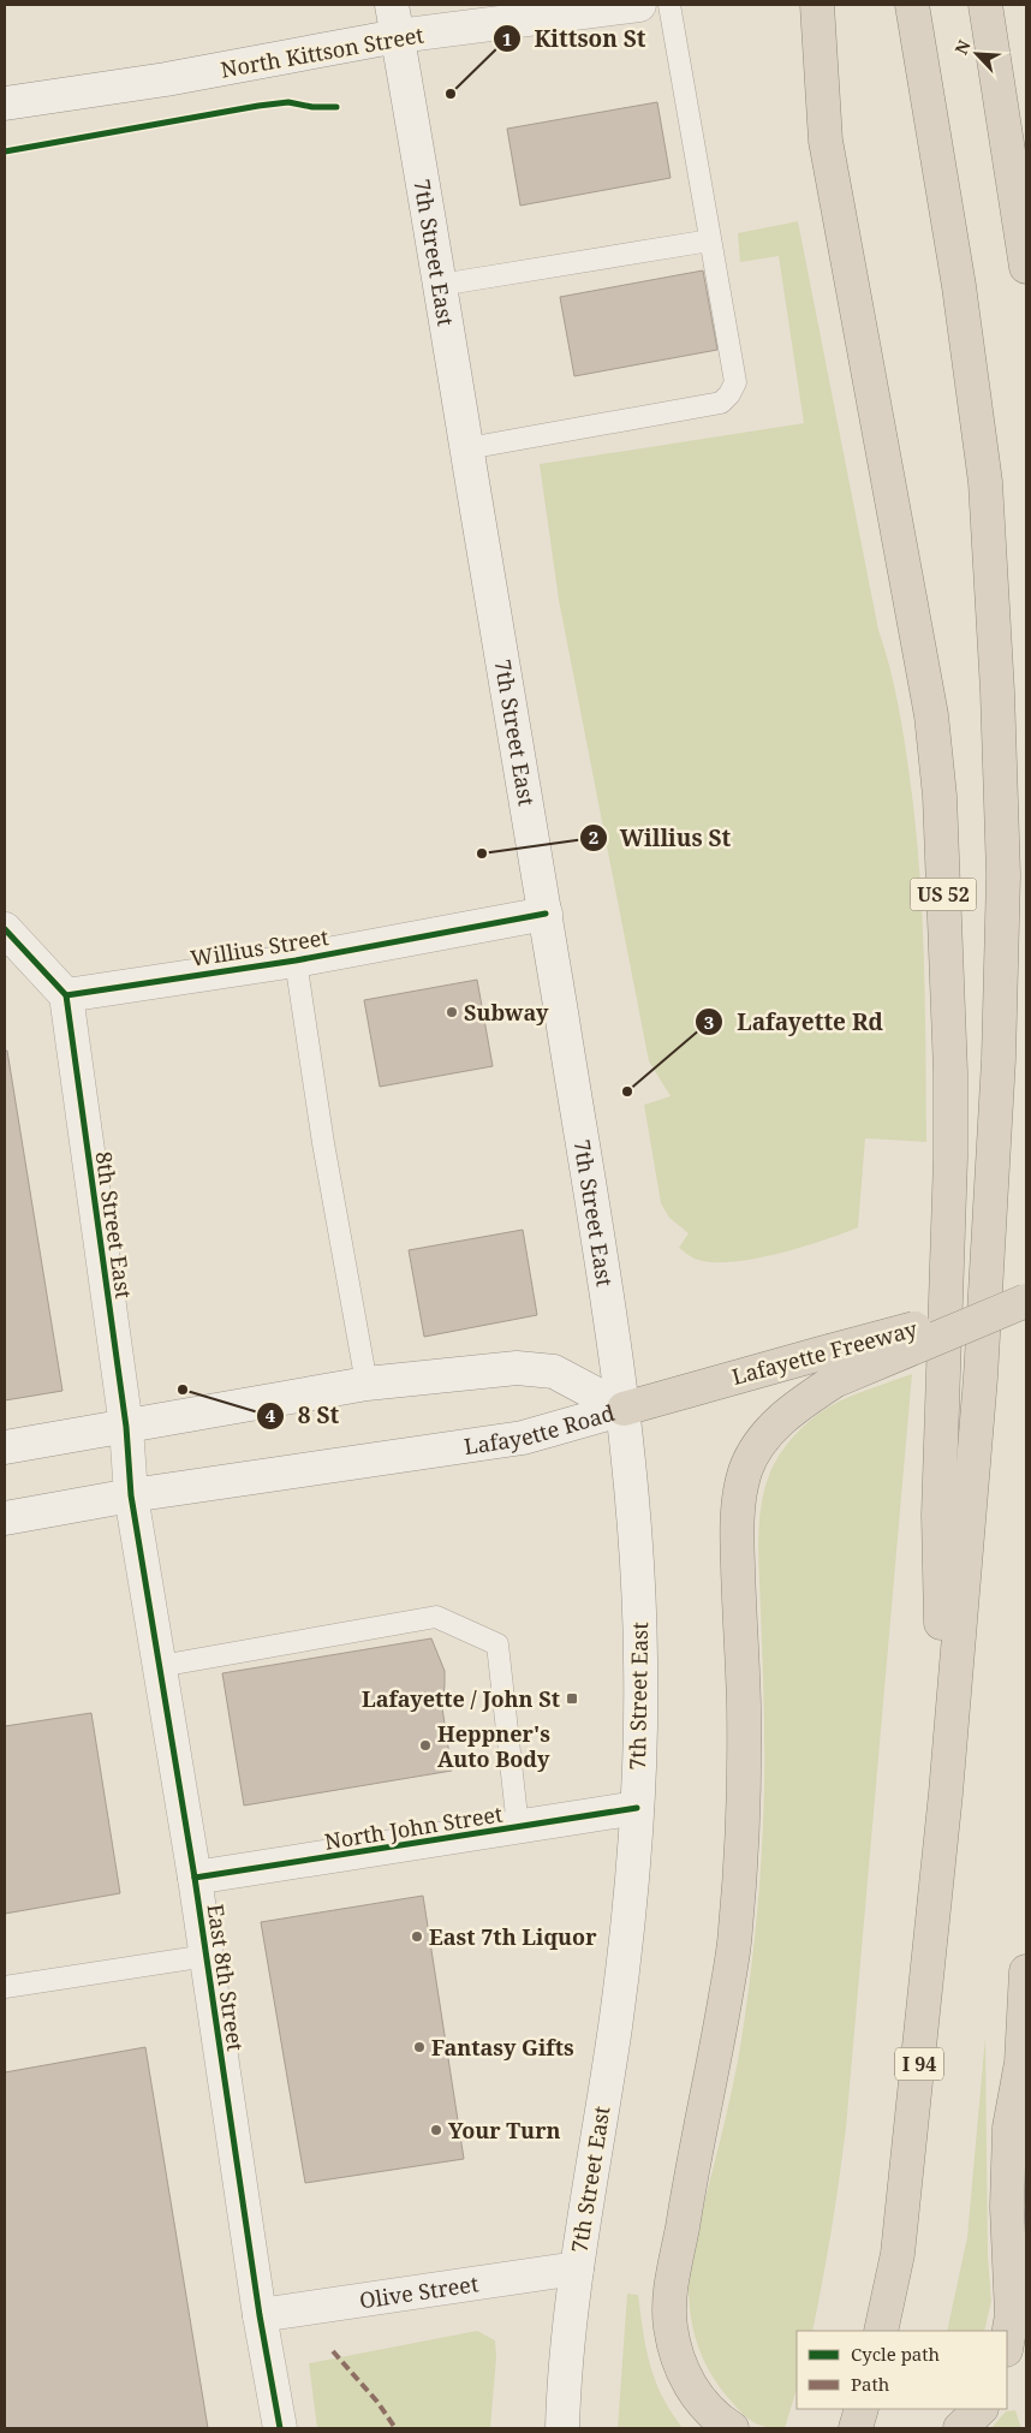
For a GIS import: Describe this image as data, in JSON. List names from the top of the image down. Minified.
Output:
{"streets":{"highway":["US 52","Lafayette Freeway","I 94"],"main road":["North Kittson Street","7th Street East","Willius Street","8th Street East","Lafayette Road","North John Street","East 8th Street","Olive Street"]},"crossings":[["North Kittson Street","7th Street East"],["7th Street East","Willius Street"],["7th Street East","Lafayette Freeway"],["7th Street East","Lafayette Road"],["7th Street East","North John Street"],["7th Street East","Olive Street"],["US 52","I 94"],["Willius Street","8th Street East"],["8th Street East","Lafayette Road"],["8th Street East","East 8th Street"],["Lafayette Freeway","Lafayette Road"],["Lafayette Road","East 8th Street"],["North John Street","East 8th Street"],["East 8th Street","Olive Street"]],"places":{"other":["Kittson St","Willius St","Subway","Lafayette Rd","8 St","Heppner's Auto Body","East 7th Liquor","Fantasy Gifts","Your Turn"],"transit":["Lafayette / John St"]},"legend":["Cycle path","Path"],"north":"top left"}
